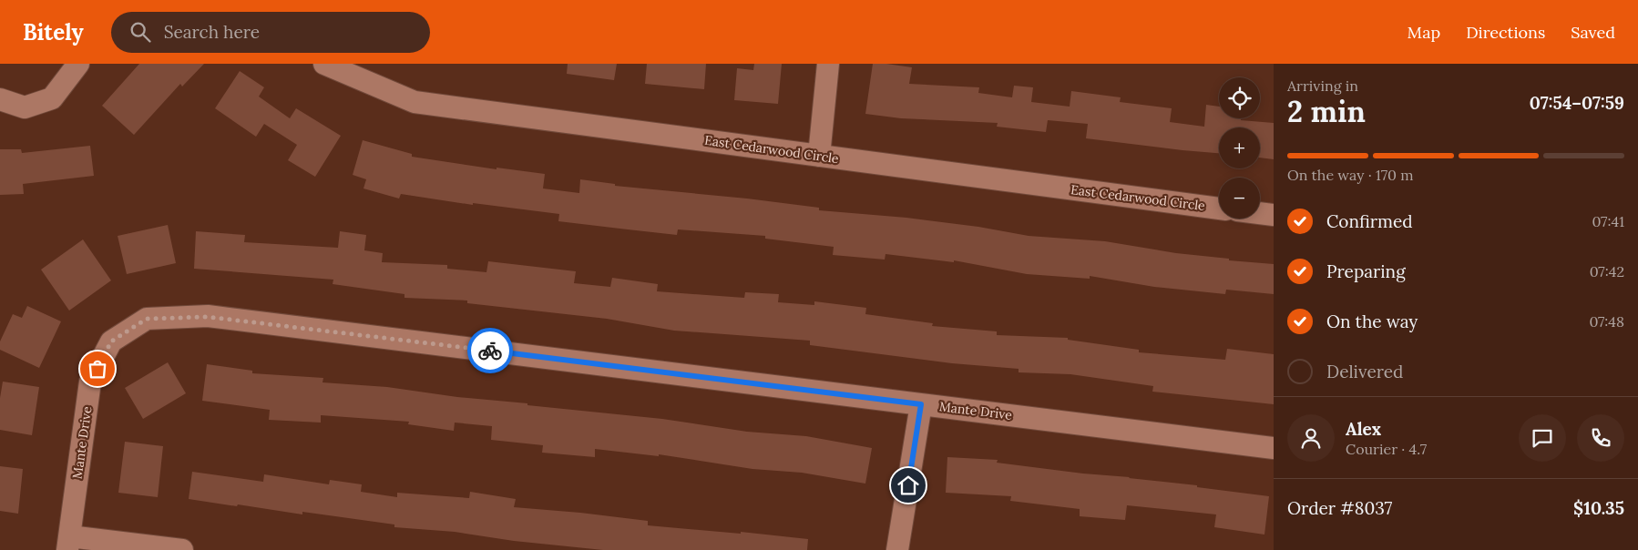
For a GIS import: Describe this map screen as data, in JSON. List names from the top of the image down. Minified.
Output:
{"streets":{"street":["East Cedarwood Circle","Mante Drive"]},"page":{"header":"Bitely","search":"Search here","nav":["Map","Directions","Saved"],"heading":["2 min","Arriving in","07:54–07:59"],"panel":["Alex","Courier · 4.7","Order #8037","$10.35"],"map_buttons":["+","−"],"bar":"On the way · 170 m","list":[["Confirmed","07:41"],["Preparing","07:42"],["On the way","07:48"],"Delivered"]}}
